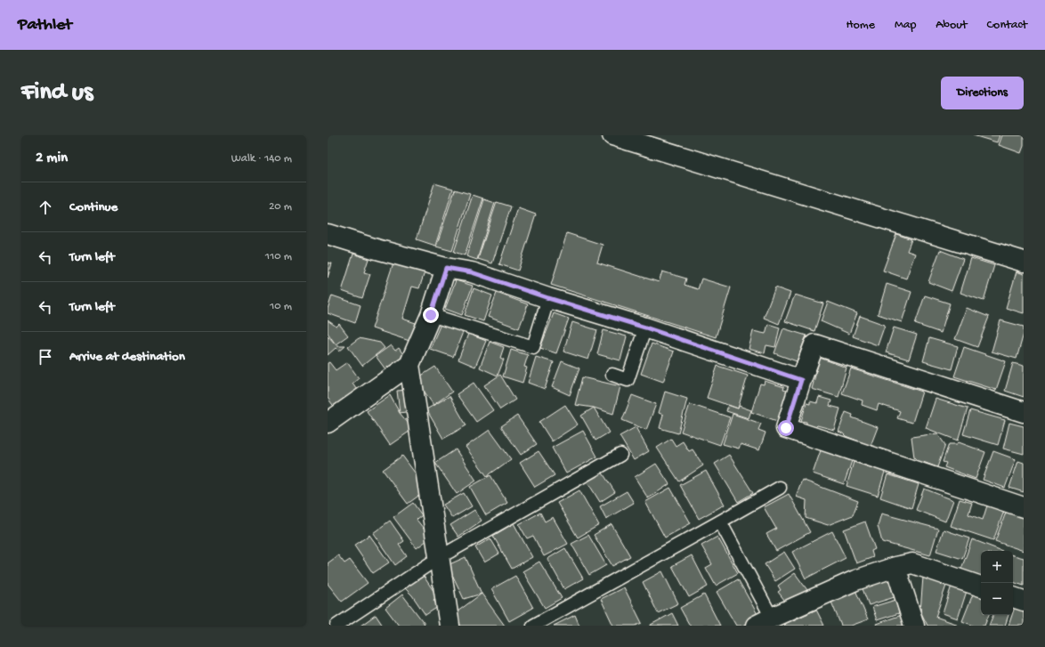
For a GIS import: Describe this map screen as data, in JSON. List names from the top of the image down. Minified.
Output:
{"page":{"header":"Pathlet","nav":["Home","Map","About","Contact"],"buttons":"Directions","title":"Find us","heading":["2 min","Walk · 140 m"],"list":[["Continue","20 m"],["Turn left","110 m"],["Turn left","10 m"],"Arrive at destination"],"map_buttons":["+","−"]}}
